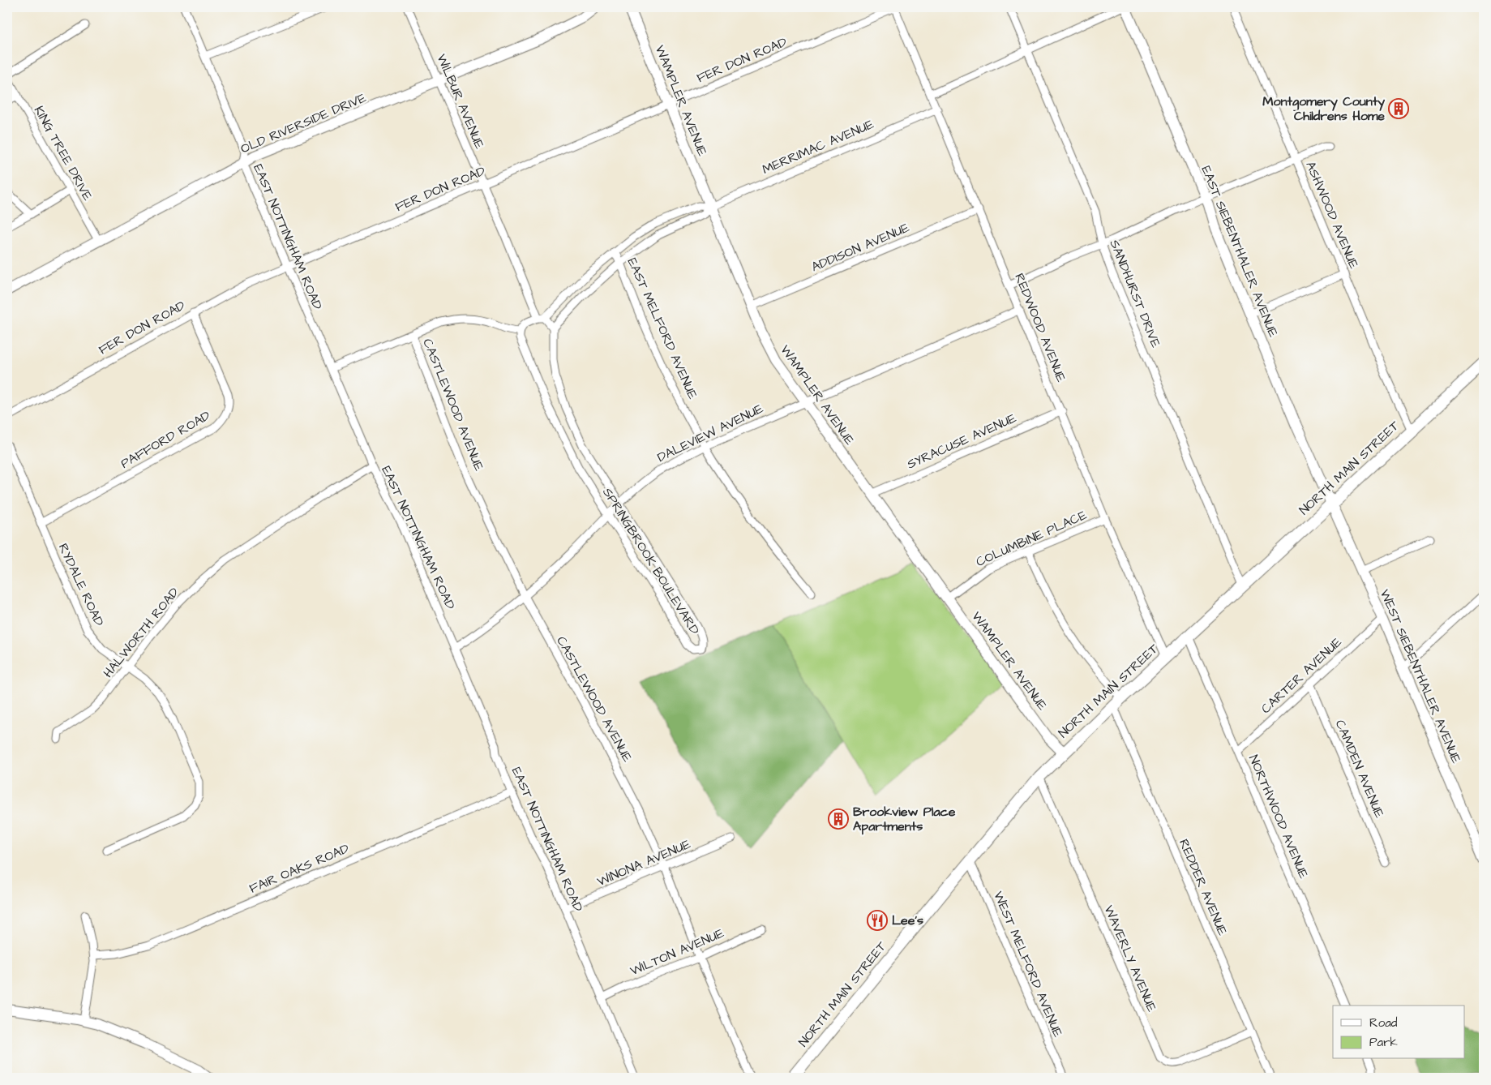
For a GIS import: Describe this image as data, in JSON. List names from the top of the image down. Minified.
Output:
{"streets":{"main road":["NORTH MAIN STREET"],"street":["FER DON ROAD","WAMPLER AVENUE","WILBUR AVENUE","OLD RIVERSIDE DRIVE","MERRIMAC AVENUE","KING TREE DRIVE","ASHWOOD AVENUE","EAST NOTTINGHAM ROAD","ADDISON AVENUE","EAST SIEBENTHALER AVENUE","SANDHURST DRIVE","REDWOOD AVENUE","EAST MELFORD AVENUE","CASTLEWOOD AVENUE","DALEVIEW AVENUE","PAFFORD ROAD","SYRACUSE AVENUE","COLUMBINE PLACE","SPRINGBROOK BOULEVARD","RYDALE ROAD","HALWORTH ROAD","CARTER AVENUE","WEST SIEBENTHALER AVENUE","CAMDEN AVENUE","NORTHWOOD AVENUE","WINONA AVENUE","FAIR OAKS ROAD","REDDER AVENUE","WILTON AVENUE","WAVERLY AVENUE","WEST MELFORD AVENUE"]},"crossings":[["FER DON ROAD","WAMPLER AVENUE"],["FER DON ROAD","WILBUR AVENUE"],["FER DON ROAD","EAST NOTTINGHAM ROAD"],["FER DON ROAD","REDWOOD AVENUE"],["FER DON ROAD","PAFFORD ROAD"],["WAMPLER AVENUE","MERRIMAC AVENUE"],["WAMPLER AVENUE","ADDISON AVENUE"],["WAMPLER AVENUE","DALEVIEW AVENUE"],["WAMPLER AVENUE","SYRACUSE AVENUE"],["WAMPLER AVENUE","NORTH MAIN STREET"],["WAMPLER AVENUE","COLUMBINE PLACE"],["WILBUR AVENUE","OLD RIVERSIDE DRIVE"],["WILBUR AVENUE","MERRIMAC AVENUE"],["OLD RIVERSIDE DRIVE","KING TREE DRIVE"],["OLD RIVERSIDE DRIVE","EAST NOTTINGHAM ROAD"],["MERRIMAC AVENUE","REDWOOD AVENUE"],["MERRIMAC AVENUE","EAST MELFORD AVENUE"],["MERRIMAC AVENUE","SPRINGBROOK BOULEVARD"],["ASHWOOD AVENUE","NORTH MAIN STREET"],["EAST NOTTINGHAM ROAD","DALEVIEW AVENUE"],["EAST NOTTINGHAM ROAD","HALWORTH ROAD"],["EAST NOTTINGHAM ROAD","WINONA AVENUE"],["EAST NOTTINGHAM ROAD","FAIR OAKS ROAD"],["EAST NOTTINGHAM ROAD","WILTON AVENUE"],["ADDISON AVENUE","REDWOOD AVENUE"],["EAST SIEBENTHALER AVENUE","NORTH MAIN STREET"],["EAST SIEBENTHALER AVENUE","WEST SIEBENTHALER AVENUE"],["SANDHURST DRIVE","NORTH MAIN STREET"],["REDWOOD AVENUE","DALEVIEW AVENUE"],["REDWOOD AVENUE","SYRACUSE AVENUE"],["REDWOOD AVENUE","NORTH MAIN STREET"],["REDWOOD AVENUE","COLUMBINE PLACE"],["EAST MELFORD AVENUE","DALEVIEW AVENUE"],["CASTLEWOOD AVENUE","DALEVIEW AVENUE"],["CASTLEWOOD AVENUE","WINONA AVENUE"],["CASTLEWOOD AVENUE","WILTON AVENUE"],["DALEVIEW AVENUE","SPRINGBROOK BOULEVARD"],["PAFFORD ROAD","RYDALE ROAD"],["NORTH MAIN STREET","WEST SIEBENTHALER AVENUE"],["NORTH MAIN STREET","NORTHWOOD AVENUE"],["NORTH MAIN STREET","REDDER AVENUE"],["NORTH MAIN STREET","WAVERLY AVENUE"],["NORTH MAIN STREET","WEST MELFORD AVENUE"],["COLUMBINE PLACE","REDDER AVENUE"],["RYDALE ROAD","HALWORTH ROAD"],["CARTER AVENUE","WEST SIEBENTHALER AVENUE"],["CARTER AVENUE","CAMDEN AVENUE"],["CARTER AVENUE","NORTHWOOD AVENUE"],["REDDER AVENUE","WAVERLY AVENUE"]],"places":{"building":["Montgomery County Childrens Home","Brookview Place Apartments"],"restaurant":["Lee's"]},"legend":["Road","Park"]}
